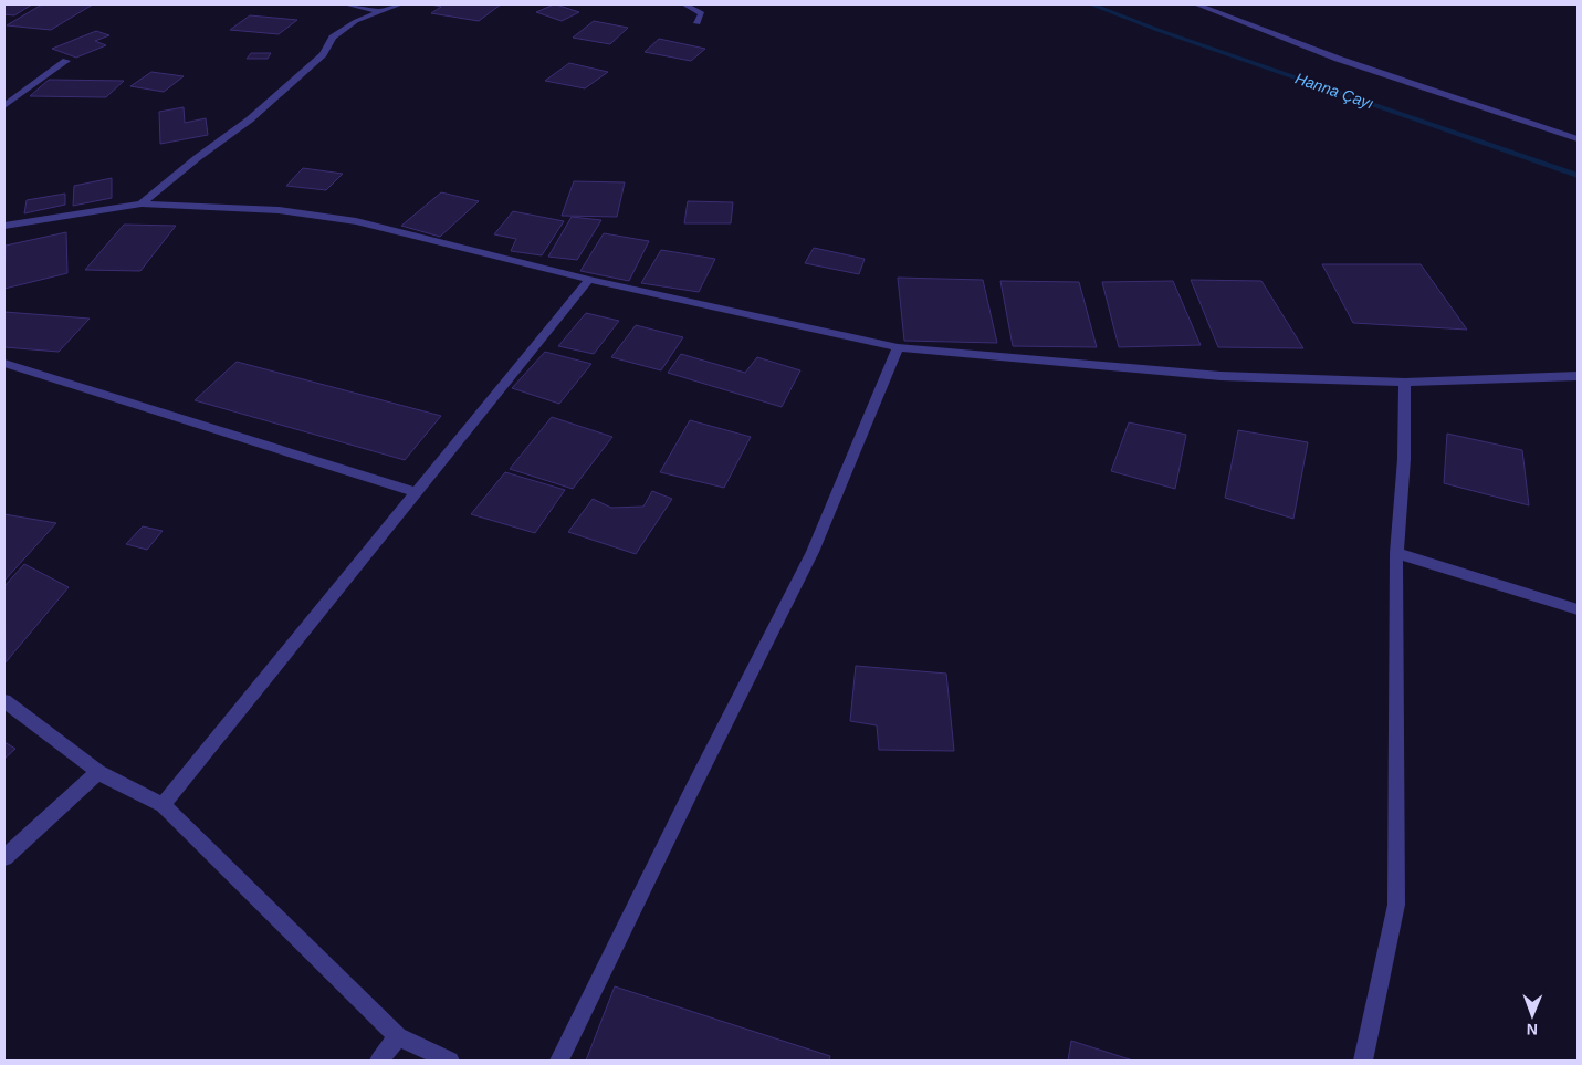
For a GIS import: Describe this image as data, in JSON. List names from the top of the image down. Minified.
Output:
{"water":["Hanna Çayı"],"north":"bottom"}
